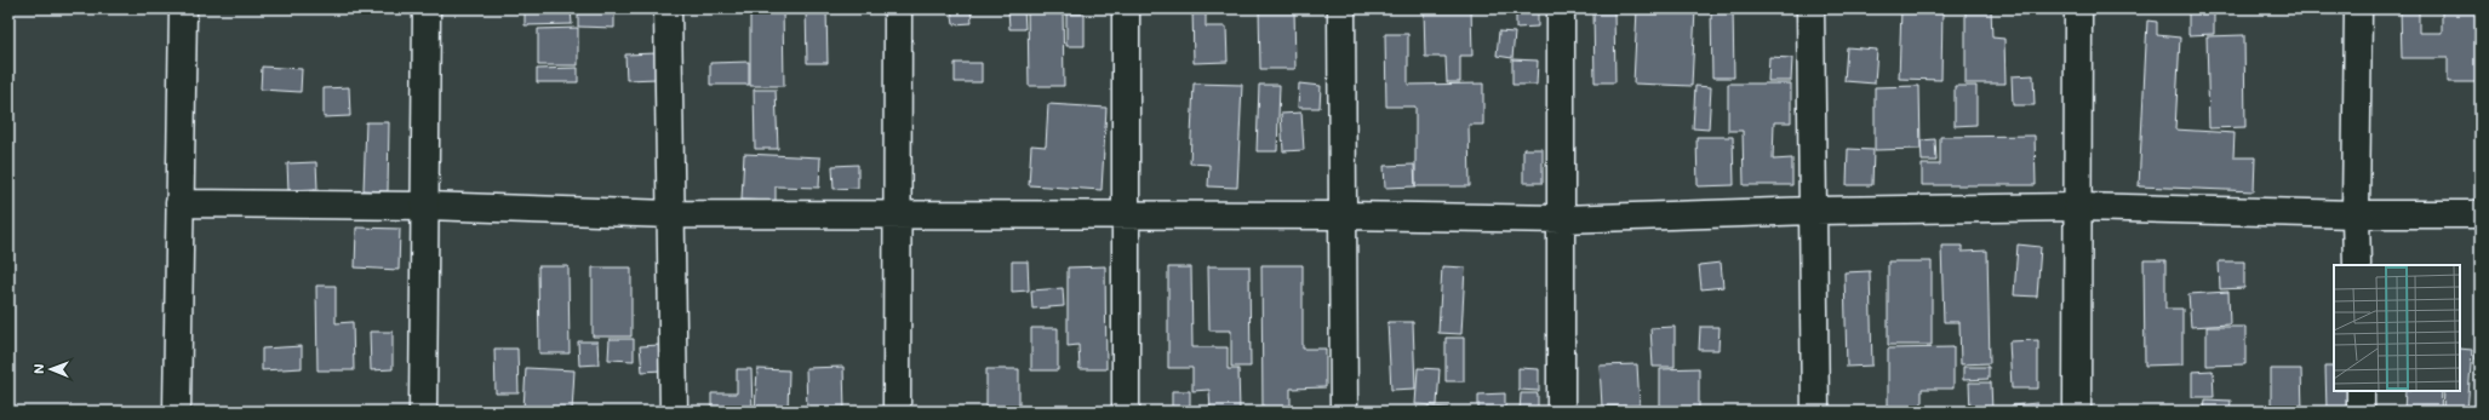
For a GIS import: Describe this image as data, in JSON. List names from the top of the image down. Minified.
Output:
{"north":"left"}
